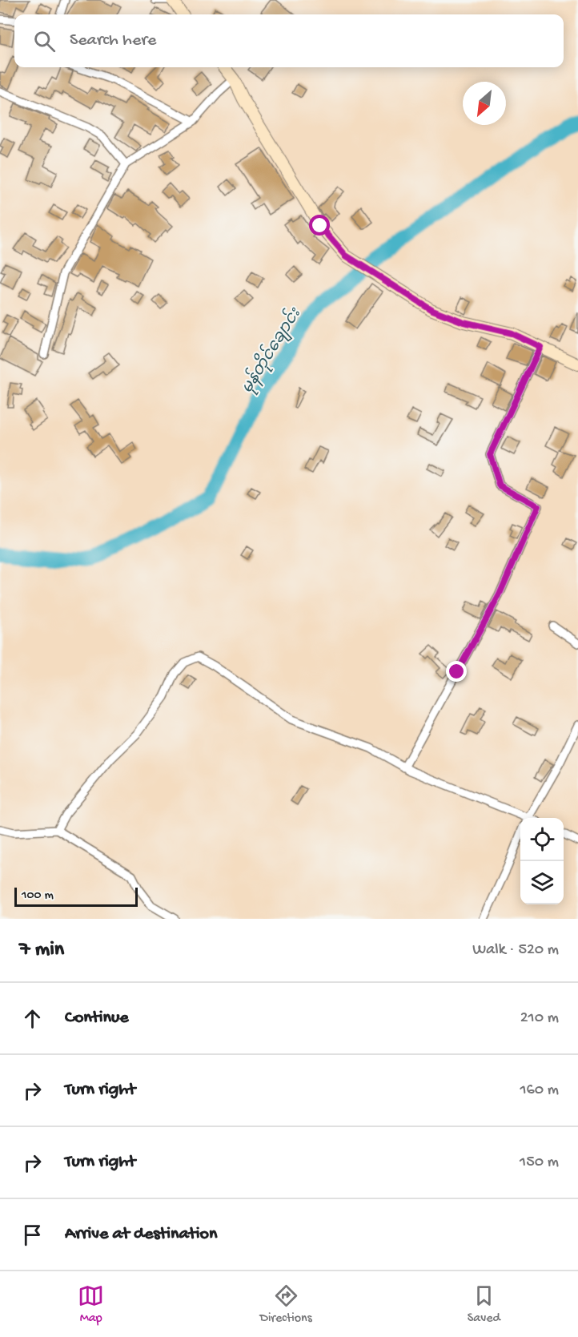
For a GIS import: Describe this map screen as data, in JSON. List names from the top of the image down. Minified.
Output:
{"water":["မုန်တိုင်ချောင်း"],"scale_bar":"100 m","north":"bottom left","page":{"search":"Search here","scale":"100 m","heading":["7 min","Walk · 520 m"],"list":[["Continue","210 m"],["Turn right","160 m"],["Turn right","150 m"],"Arrive at destination"],"nav":["Map","Directions","Saved"]}}
